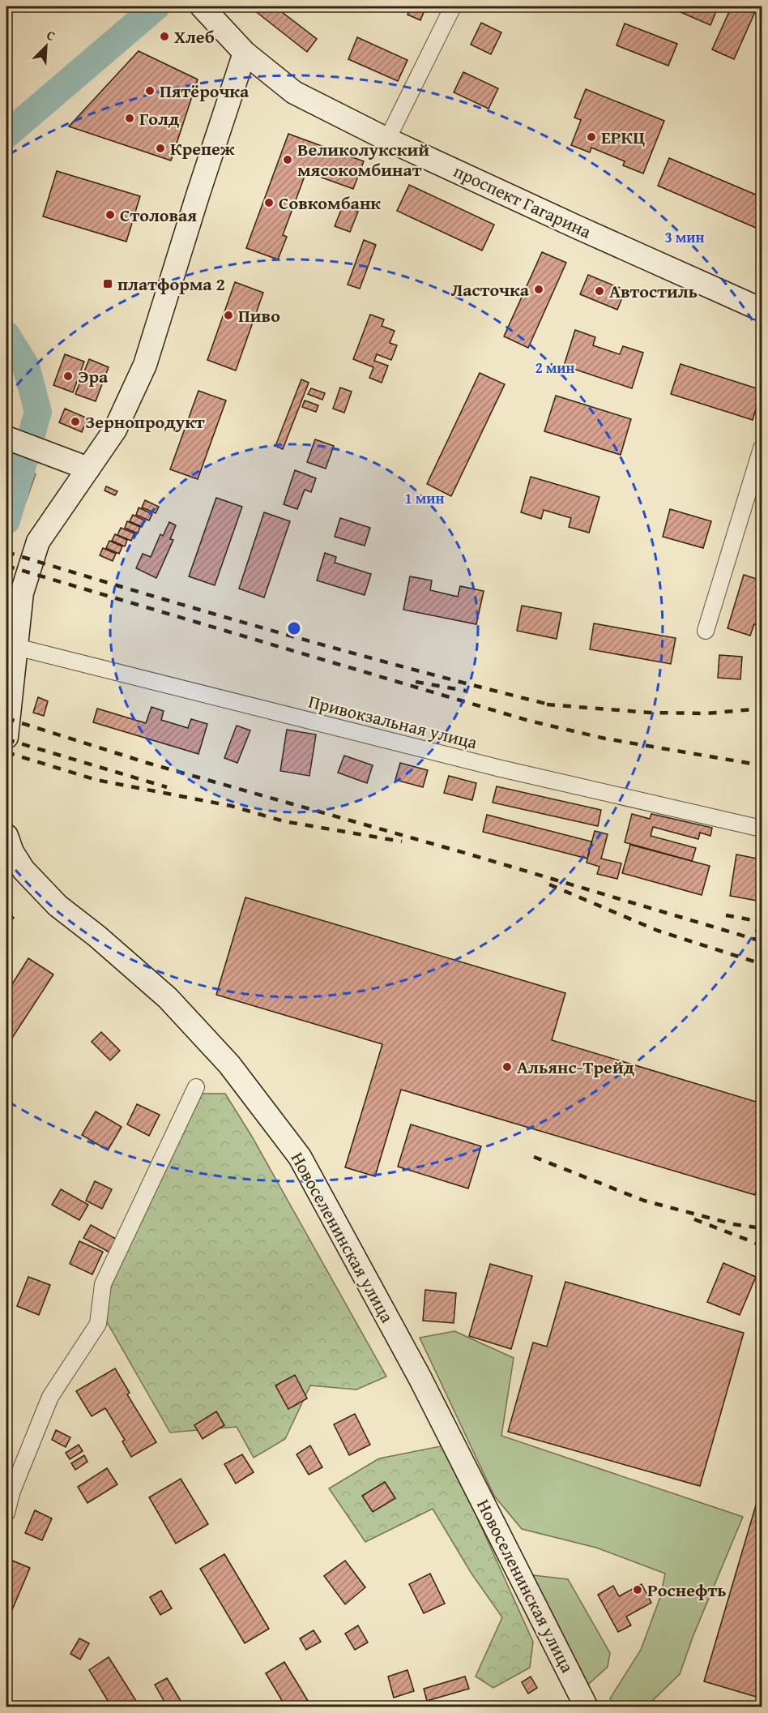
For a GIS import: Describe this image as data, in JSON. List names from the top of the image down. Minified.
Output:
{"streets":{"main road":["проспект Гагарина","Новоселенинская улица"],"street":["Привокзальная улица"]},"places":{"other":["Хлеб","Пятёрочка","Голд","ЕРКЦ","Крепеж","Великолукский мясокомбинат","Совкомбанк","Столовая","Ласточка","Автостиль","Пиво","Эра","Зернопродукт","Альянс-Трейд","Роснефть"],"transit":["платформа 2"]},"north":"top right","rings":["3 мин","2 мин","1 мин"]}
